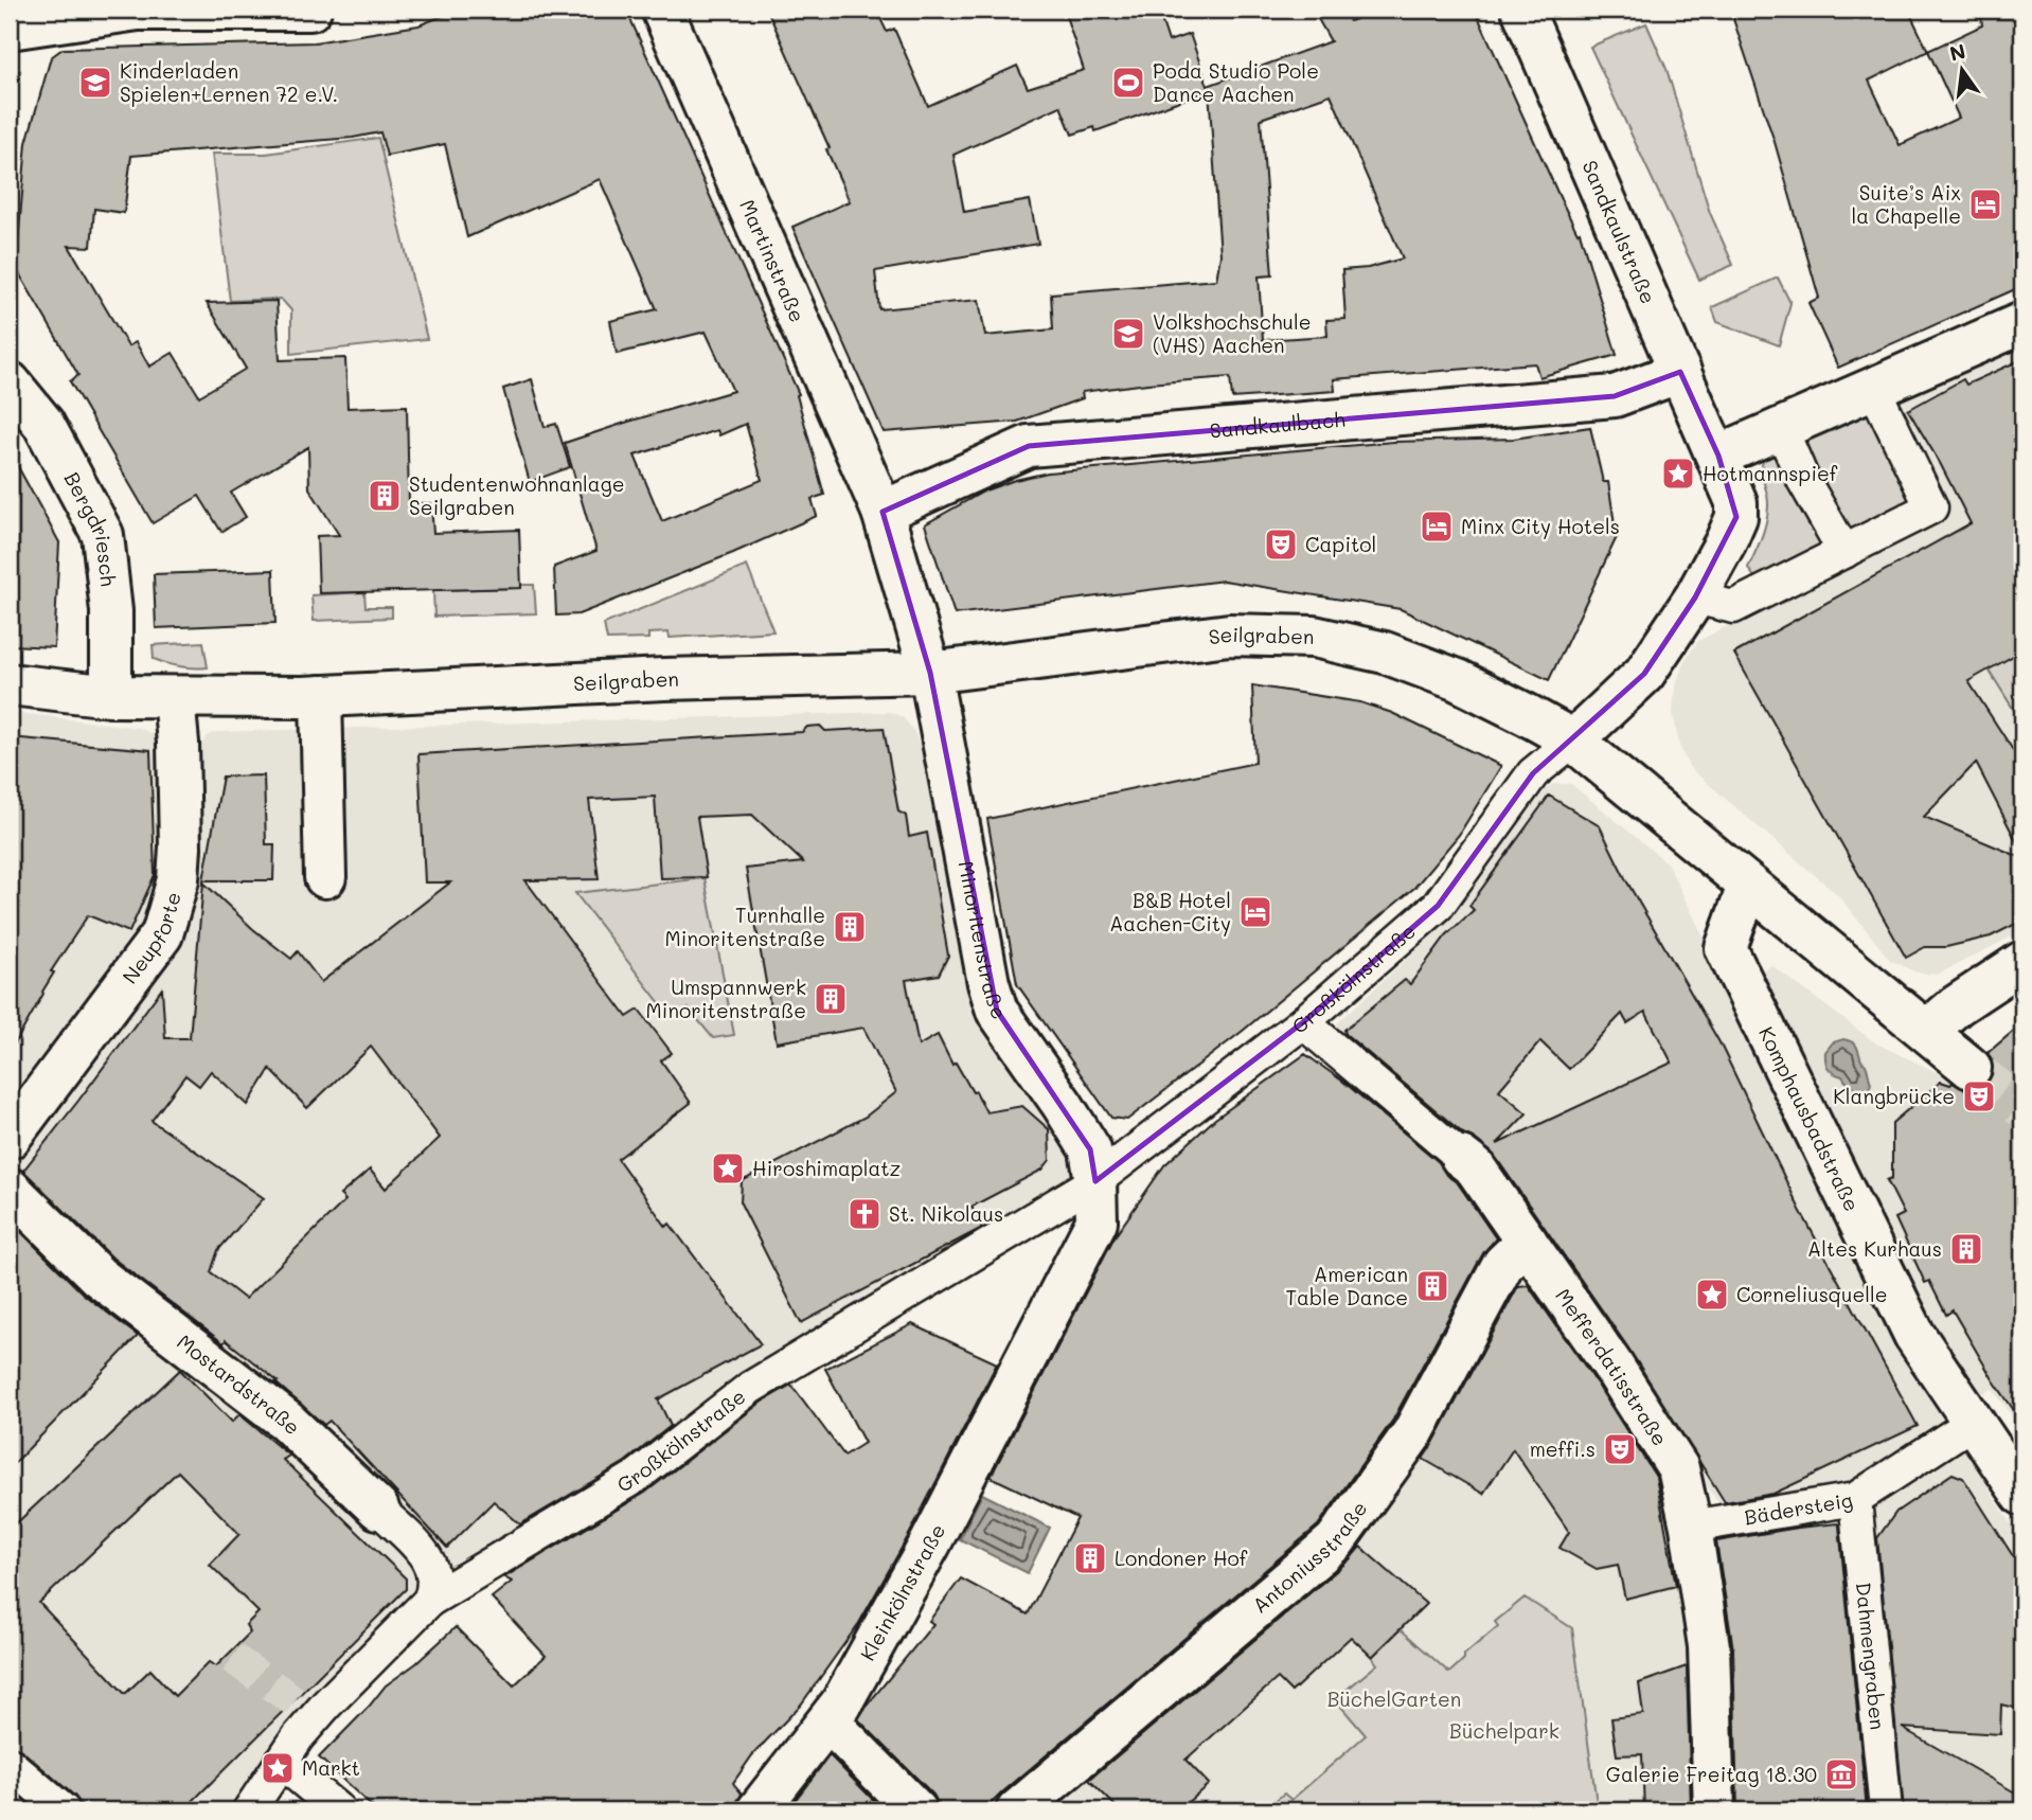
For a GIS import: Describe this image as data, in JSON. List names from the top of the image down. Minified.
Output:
{"streets":{"street":["Sandkaulstraße","Martinstraße","Sandkaulbach","Bergdriesch","Seilgraben","Neupforte","Minoritenstraße","Großkölnstraße","Komphausbadstraße","Mefferdatisstraße","Mostardstraße","Bädersteig","Antoniusstraße","Kleinkölnstraße","Dahmengraben"]},"crossings":[["Sandkaulstraße","Sandkaulbach"],["Sandkaulstraße","Seilgraben"],["Sandkaulstraße","Großkölnstraße"],["Martinstraße","Sandkaulbach"],["Bergdriesch","Seilgraben"],["Seilgraben","Neupforte"],["Seilgraben","Minoritenstraße"],["Seilgraben","Großkölnstraße"],["Minoritenstraße","Großkölnstraße"],["Minoritenstraße","Kleinkölnstraße"],["Großkölnstraße","Mefferdatisstraße"],["Großkölnstraße","Mostardstraße"],["Großkölnstraße","Kleinkölnstraße"],["Komphausbadstraße","Bädersteig"],["Mefferdatisstraße","Bädersteig"],["Mefferdatisstraße","Antoniusstraße"],["Bädersteig","Dahmengraben"]],"parks":["BüchelGarten","Büchelpark"],"places":{"school or university":["Kinderladen Spielen+Lernen 72 e.V.","Volkshochschule (VHS) Aachen"],"sports":["Poda Studio Pole Dance Aachen"],"hotel":["Suite’s Aix la Chapelle","Minx City Hotels","B&B Hotel Aachen-City"],"place":["Hotmannspief","Hiroshimaplatz","Corneliusquelle","Markt"],"building":["Studentenwohnanlage Seilgraben","Turnhalle Minoritenstraße","Umspannwerk Minoritenstraße","Altes Kurhaus","American Table Dance","Londoner Hof"],"theatre":["Capitol","Klangbrücke","meffi.s"],"church":["St. Nikolaus"],"museum":["Galerie Freitag 18.30"]},"north":"top"}
